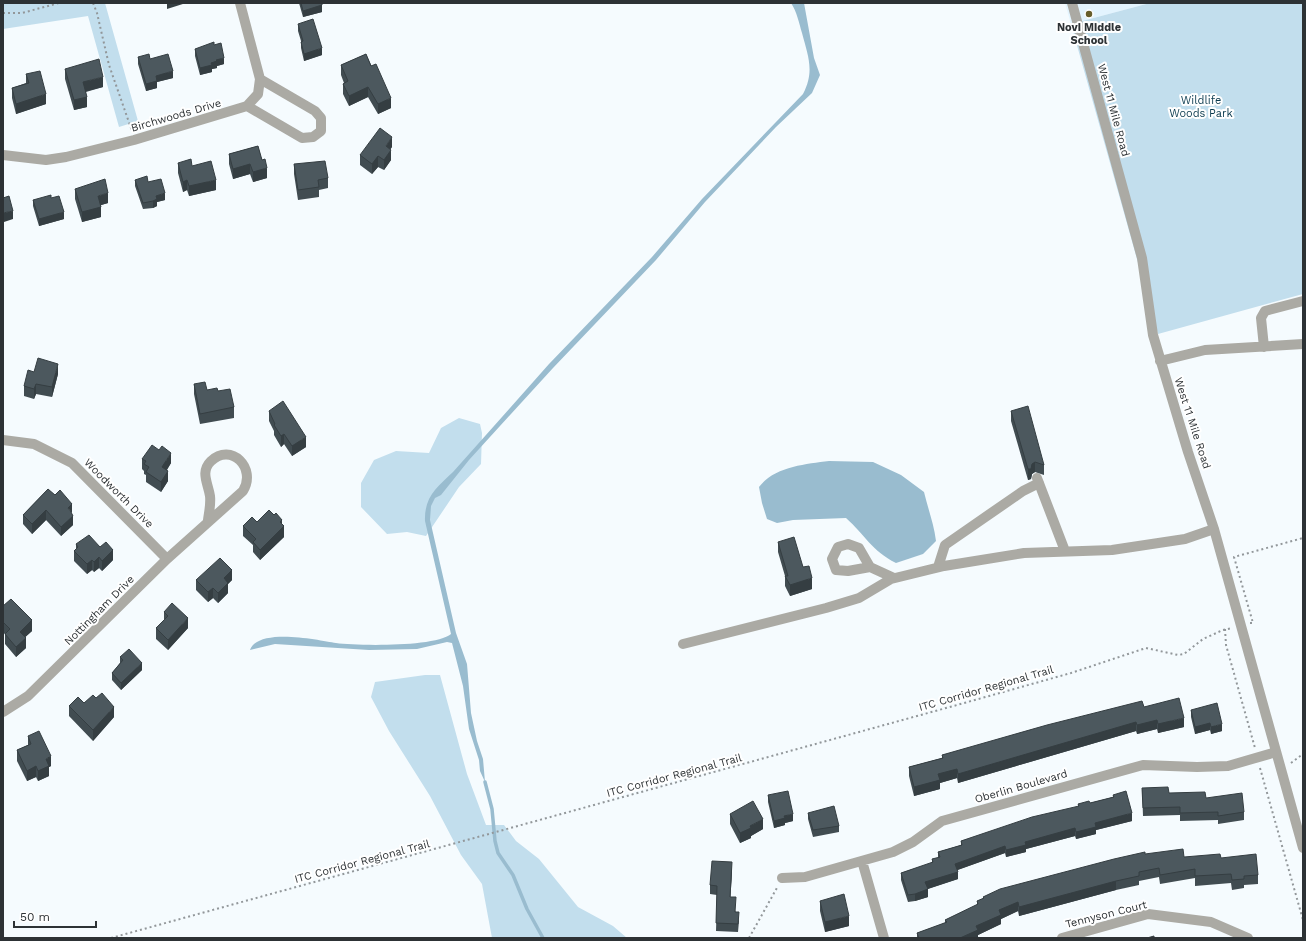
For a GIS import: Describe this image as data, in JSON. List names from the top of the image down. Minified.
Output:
{"streets":{"street":["West 11 Mile Road","Birchwoods Drive","Woodworth Drive","Nottingham Drive","Oberlin Boulevard","Tennyson Court"],"path":["ITC Corridor Regional Trail"]},"crossings":[["West 11 Mile Road","Oberlin Boulevard"],["Woodworth Drive","Nottingham Drive"]],"parks":["Wildlife Woods Park"],"places":["Novi Middle School"],"scale_bar":"50 m"}
